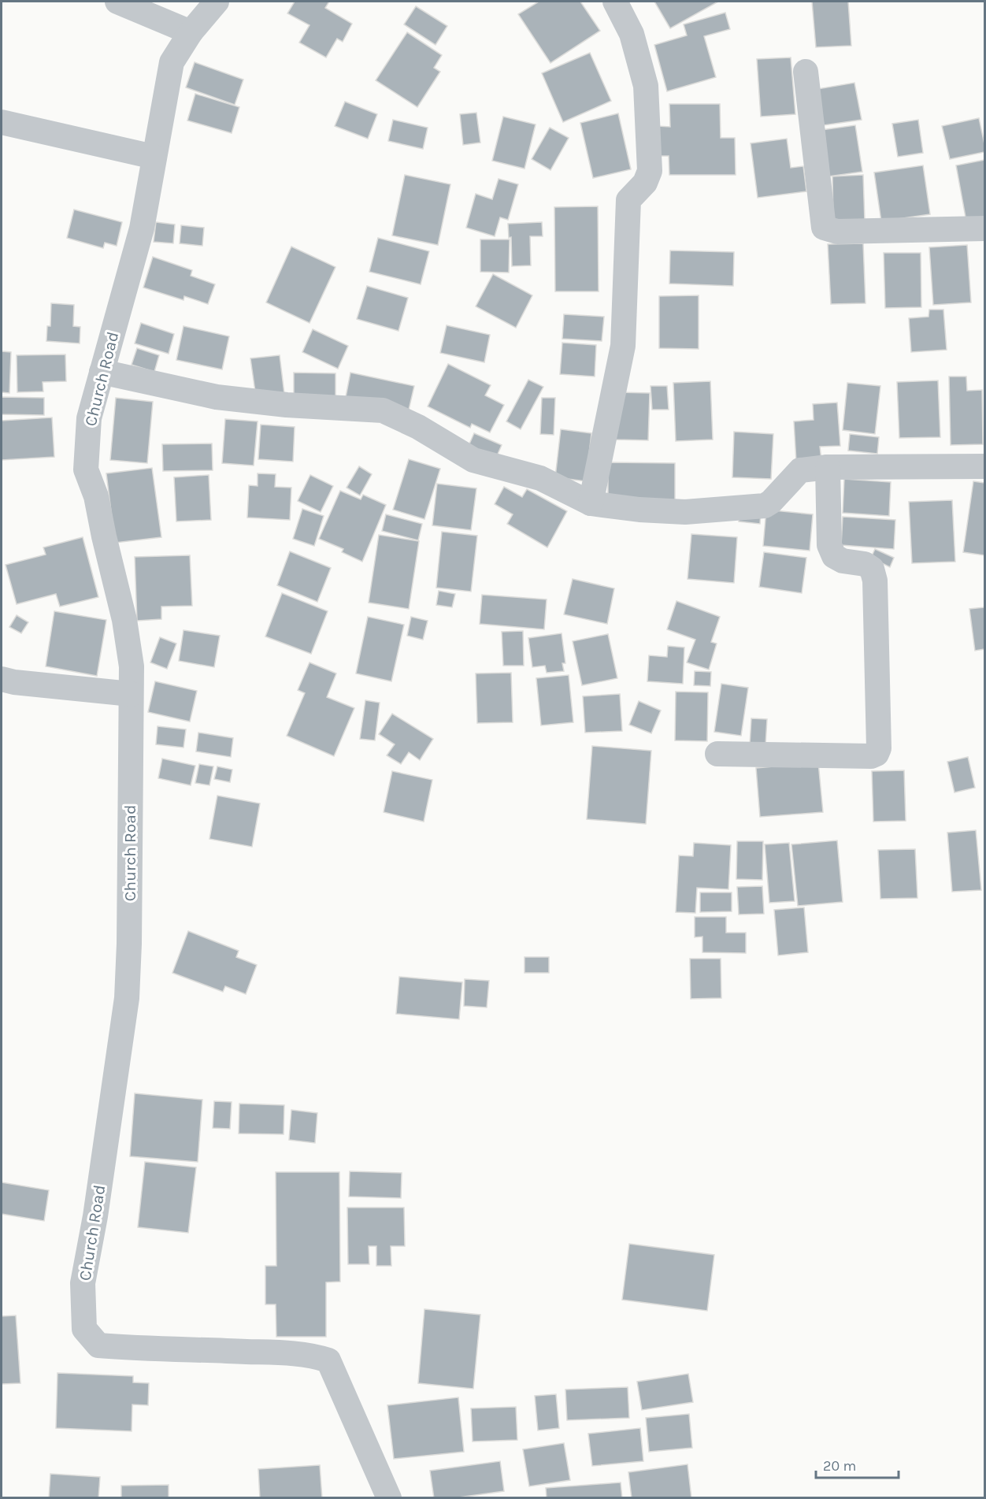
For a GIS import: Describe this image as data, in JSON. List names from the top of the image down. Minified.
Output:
{"streets":{"street":["Church Road"]},"scale_bar":"20 m"}
